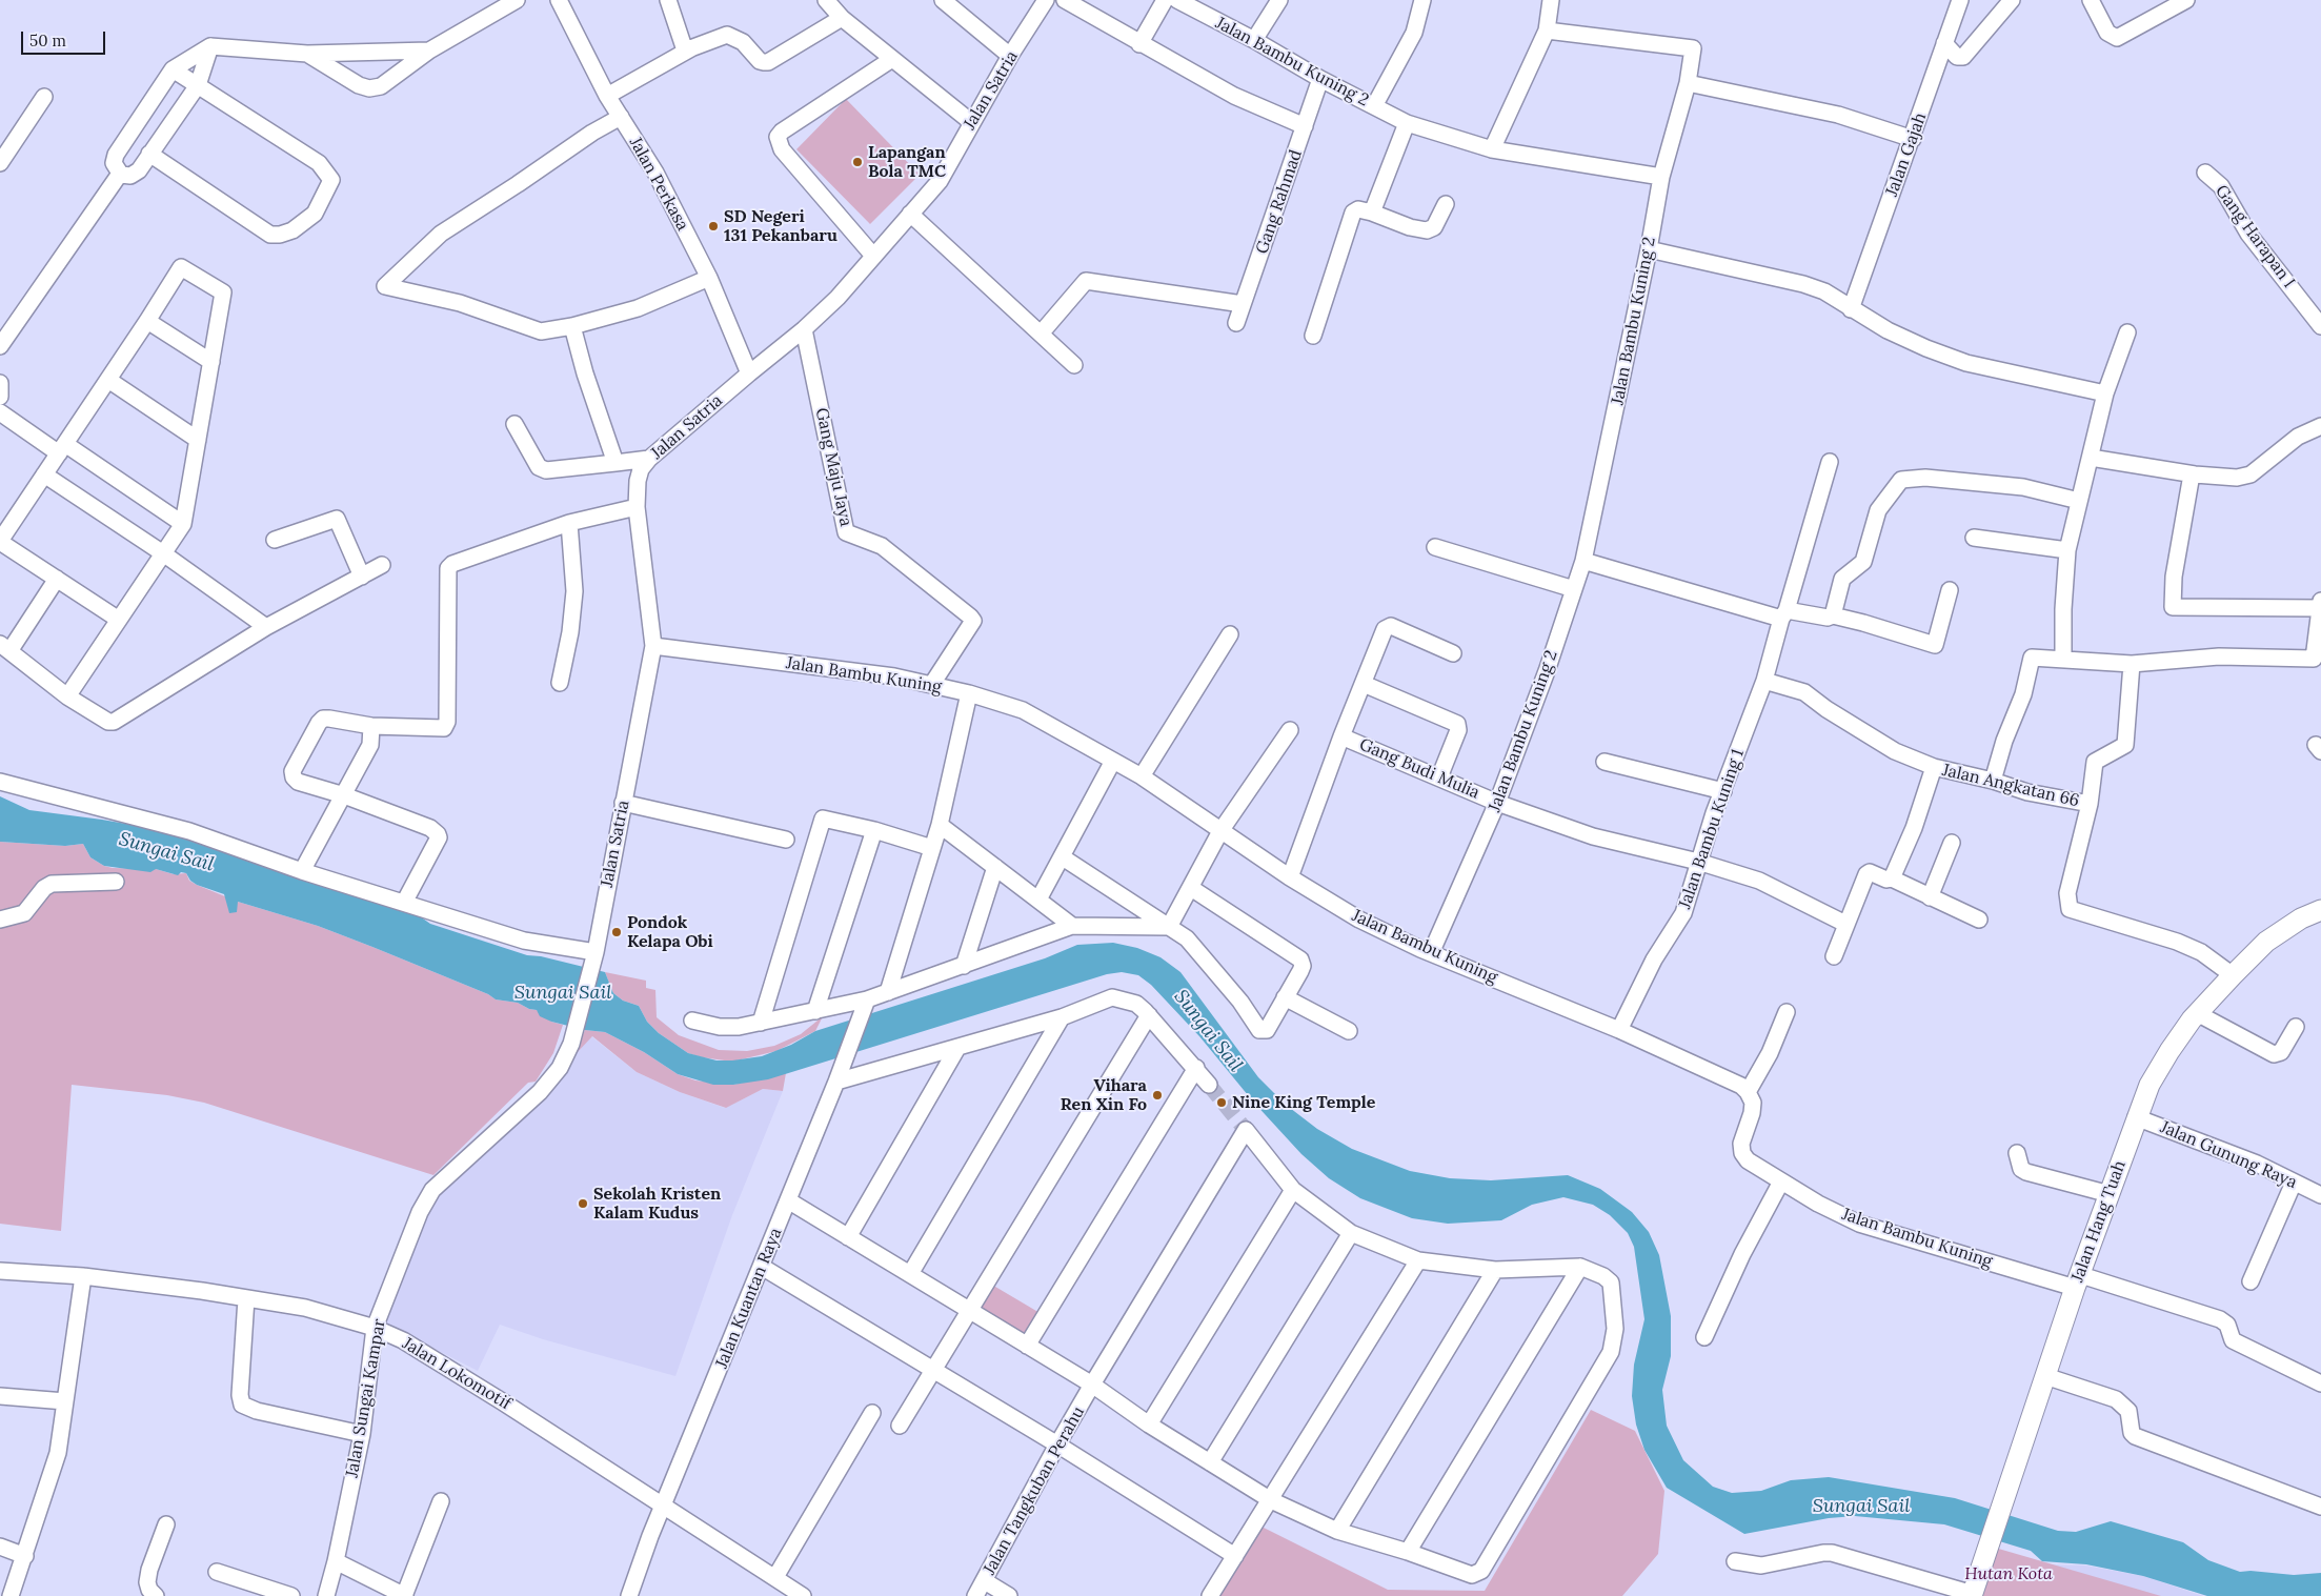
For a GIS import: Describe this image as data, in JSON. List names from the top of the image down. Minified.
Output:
{"streets":{"main road":["Jalan Hang Tuah"],"street":["Jalan Bambu Kuning 2","Jalan Satria","Jalan Gajah","Jalan Perkasa","Gang Rahmad","Gang Harapan I","Gang Maju Jaya","Jalan Bambu Kuning","Gang Budi Mulia","Jalan Angkatan 66","Jalan Bambu Kuning 1","Jalan Gunung Raya","Jalan Kuantan Raya","Jalan Lokomotif","Jalan Sungai Kampar","Jalan Tangkuban Perahu"]},"crossings":[["Jalan Bambu Kuning 2","Gang Rahmad"],["Jalan Bambu Kuning 2","Jalan Bambu Kuning"],["Jalan Bambu Kuning 2","Gang Budi Mulia"],["Jalan Satria","Jalan Perkasa"],["Jalan Satria","Gang Maju Jaya"],["Jalan Satria","Jalan Bambu Kuning"],["Jalan Satria","Jalan Sungai Kampar"],["Gang Maju Jaya","Jalan Bambu Kuning"],["Jalan Bambu Kuning","Jalan Bambu Kuning 1"],["Jalan Bambu Kuning","Jalan Hang Tuah"],["Gang Budi Mulia","Jalan Bambu Kuning 1"],["Jalan Angkatan 66","Jalan Bambu Kuning 1"],["Jalan Angkatan 66","Jalan Hang Tuah"],["Jalan Gunung Raya","Jalan Hang Tuah"],["Jalan Kuantan Raya","Jalan Lokomotif"],["Jalan Lokomotif","Jalan Sungai Kampar"]],"water":["Sungai Sail"],"parks":["Hutan Kota"],"places":["Lapangan Bola TMC","SD Negeri 131 Pekanbaru","Pondok Kelapa Obi","Vihara Ren Xin Fo","Nine King Temple","Sekolah Kristen Kalam Kudus"],"scale_bar":"50 m"}
